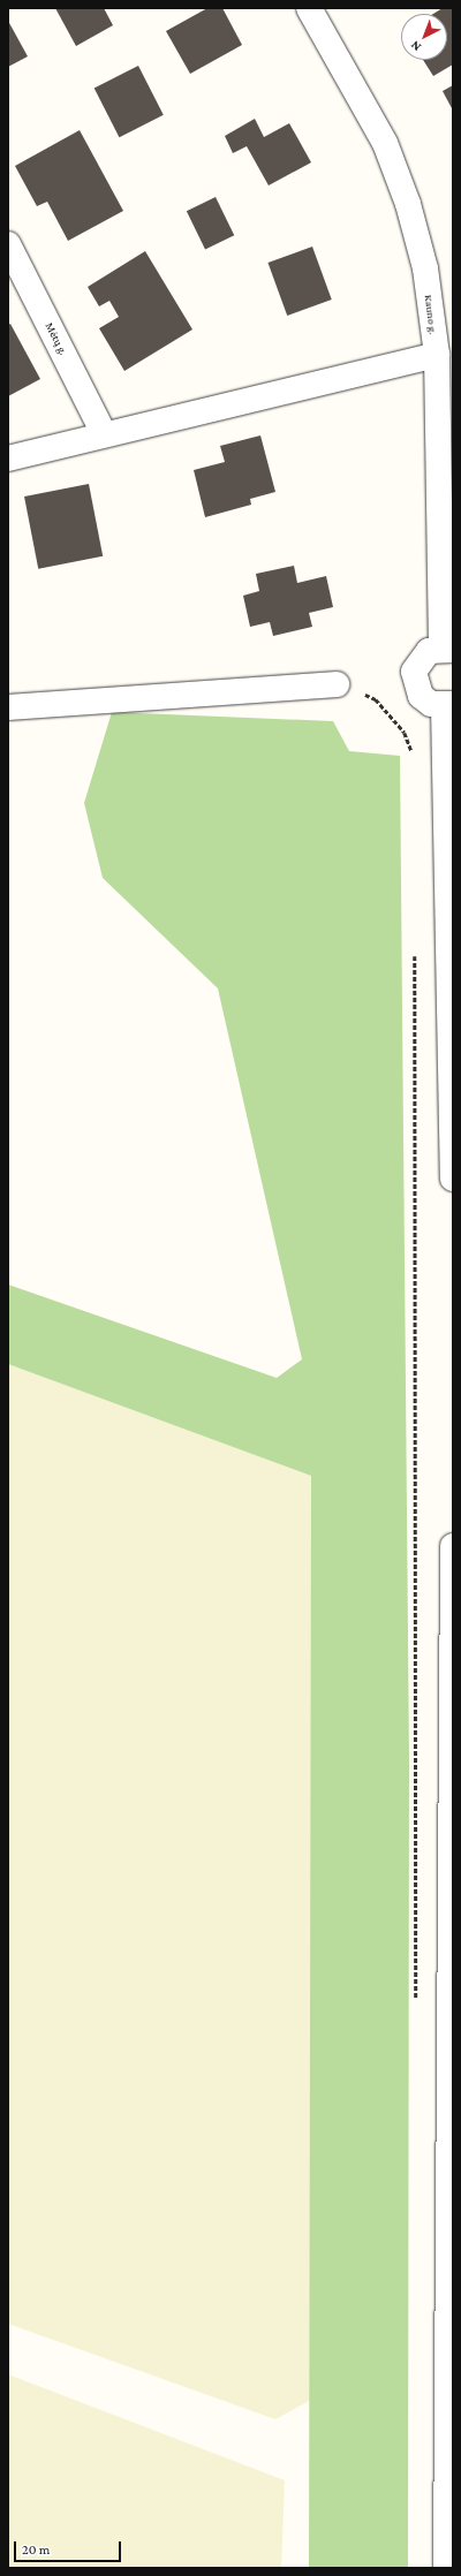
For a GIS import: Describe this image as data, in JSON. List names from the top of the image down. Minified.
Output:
{"streets":{"street":["Kauno g.","Mėtų g."]},"scale_bar":"20 m","north":"bottom left"}
